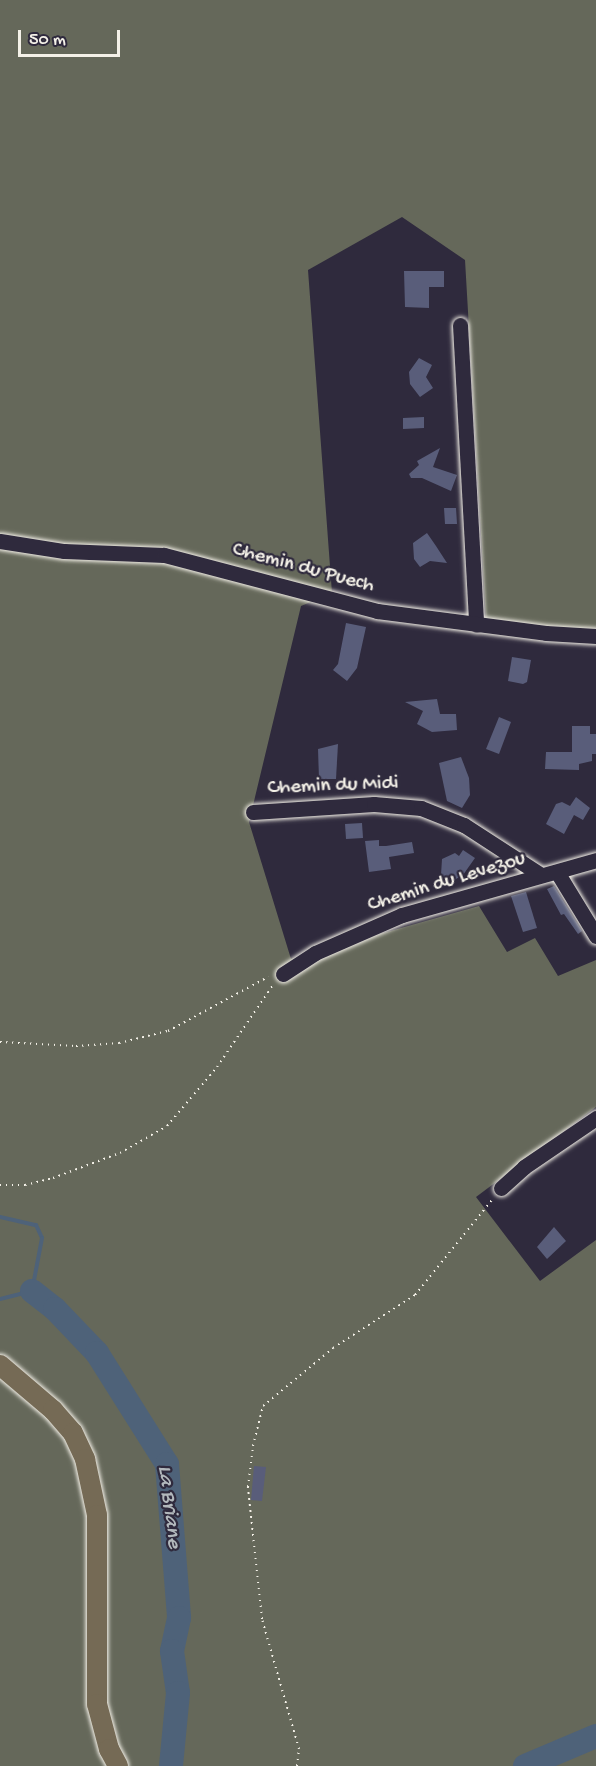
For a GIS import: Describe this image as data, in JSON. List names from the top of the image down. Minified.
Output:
{"streets":{"street":["Chemin du Puech","Chemin du Midi","Chemin du Levezou"]},"crossings":[["Chemin du Midi","Chemin du Levezou"]],"water":["La Briane"],"scale_bar":"50 m"}
